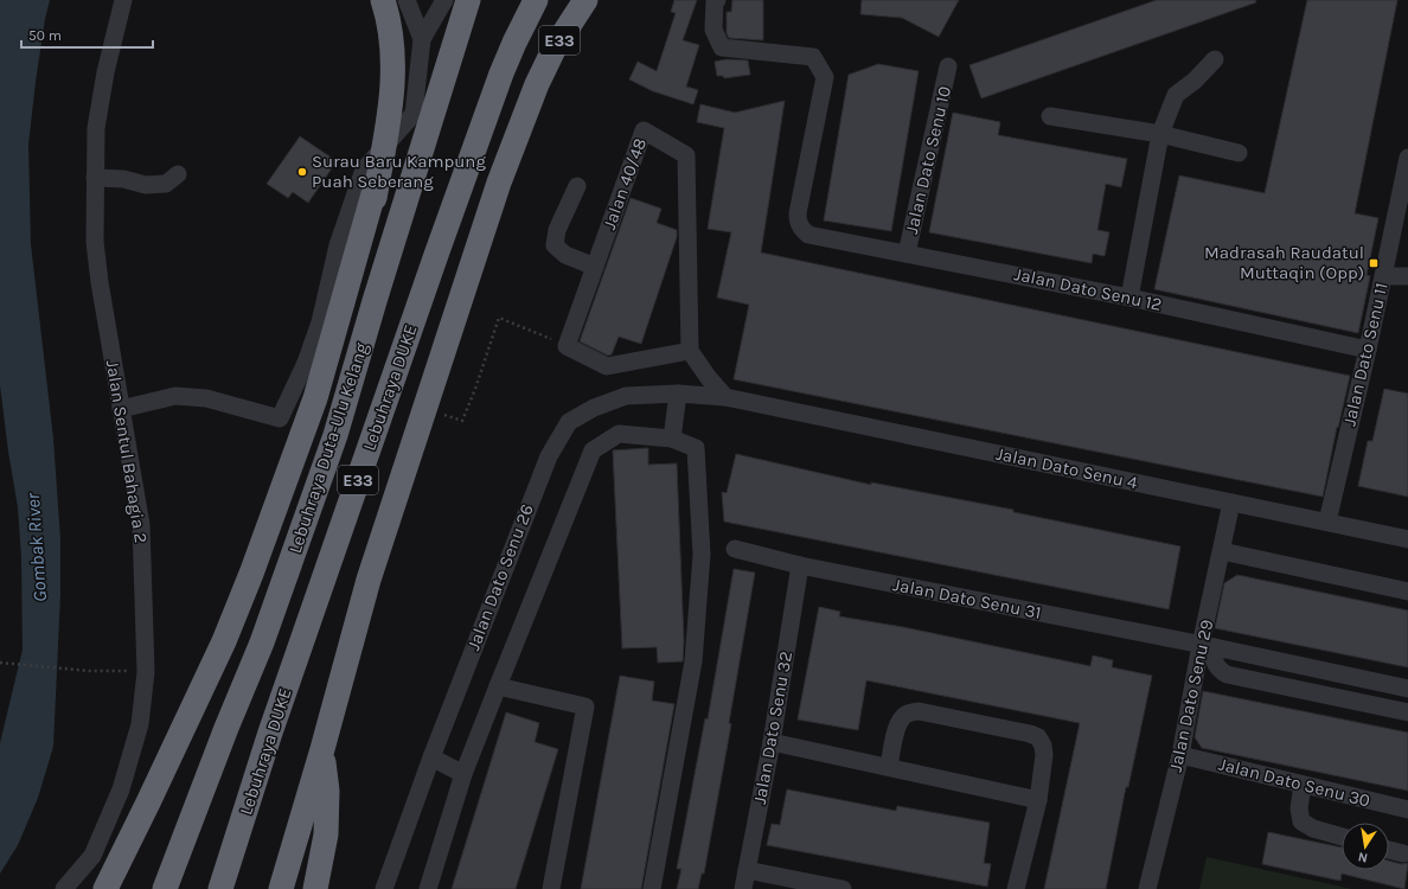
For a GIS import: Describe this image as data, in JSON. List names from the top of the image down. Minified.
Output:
{"streets":{"highway":["E33","Lebuhraya DUKE","Lebuhraya Duta-Ulu Kelang"],"street":["Jalan Dato Senu 10","Jalan 40/48","Jalan Dato Senu 12","Jalan Dato Senu 11","Jalan Sentul Bahagia 2","Jalan Dato Senu 4","Jalan Dato Senu 26","Jalan Dato Senu 31","Jalan Dato Senu 29","Jalan Dato Senu 32","Jalan Dato Senu 30"]},"crossings":[["Jalan Dato Senu 10","Jalan Dato Senu 12"],["Jalan Dato Senu 12","Jalan Dato Senu 11"],["Jalan Dato Senu 11","Jalan Dato Senu 4"],["Jalan Dato Senu 4","Jalan Dato Senu 26"],["Jalan Dato Senu 4","Jalan Dato Senu 29"],["Jalan Dato Senu 31","Jalan Dato Senu 29"],["Jalan Dato Senu 31","Jalan Dato Senu 32"],["Jalan Dato Senu 29","Jalan Dato Senu 30"]],"water":["Gombak River"],"places":{"other":["Surau Baru Kampung Puah Seberang"],"transit":["Madrasah Raudatul Muttaqin (Opp)"]},"scale_bar":"50 m","north":"bottom"}
